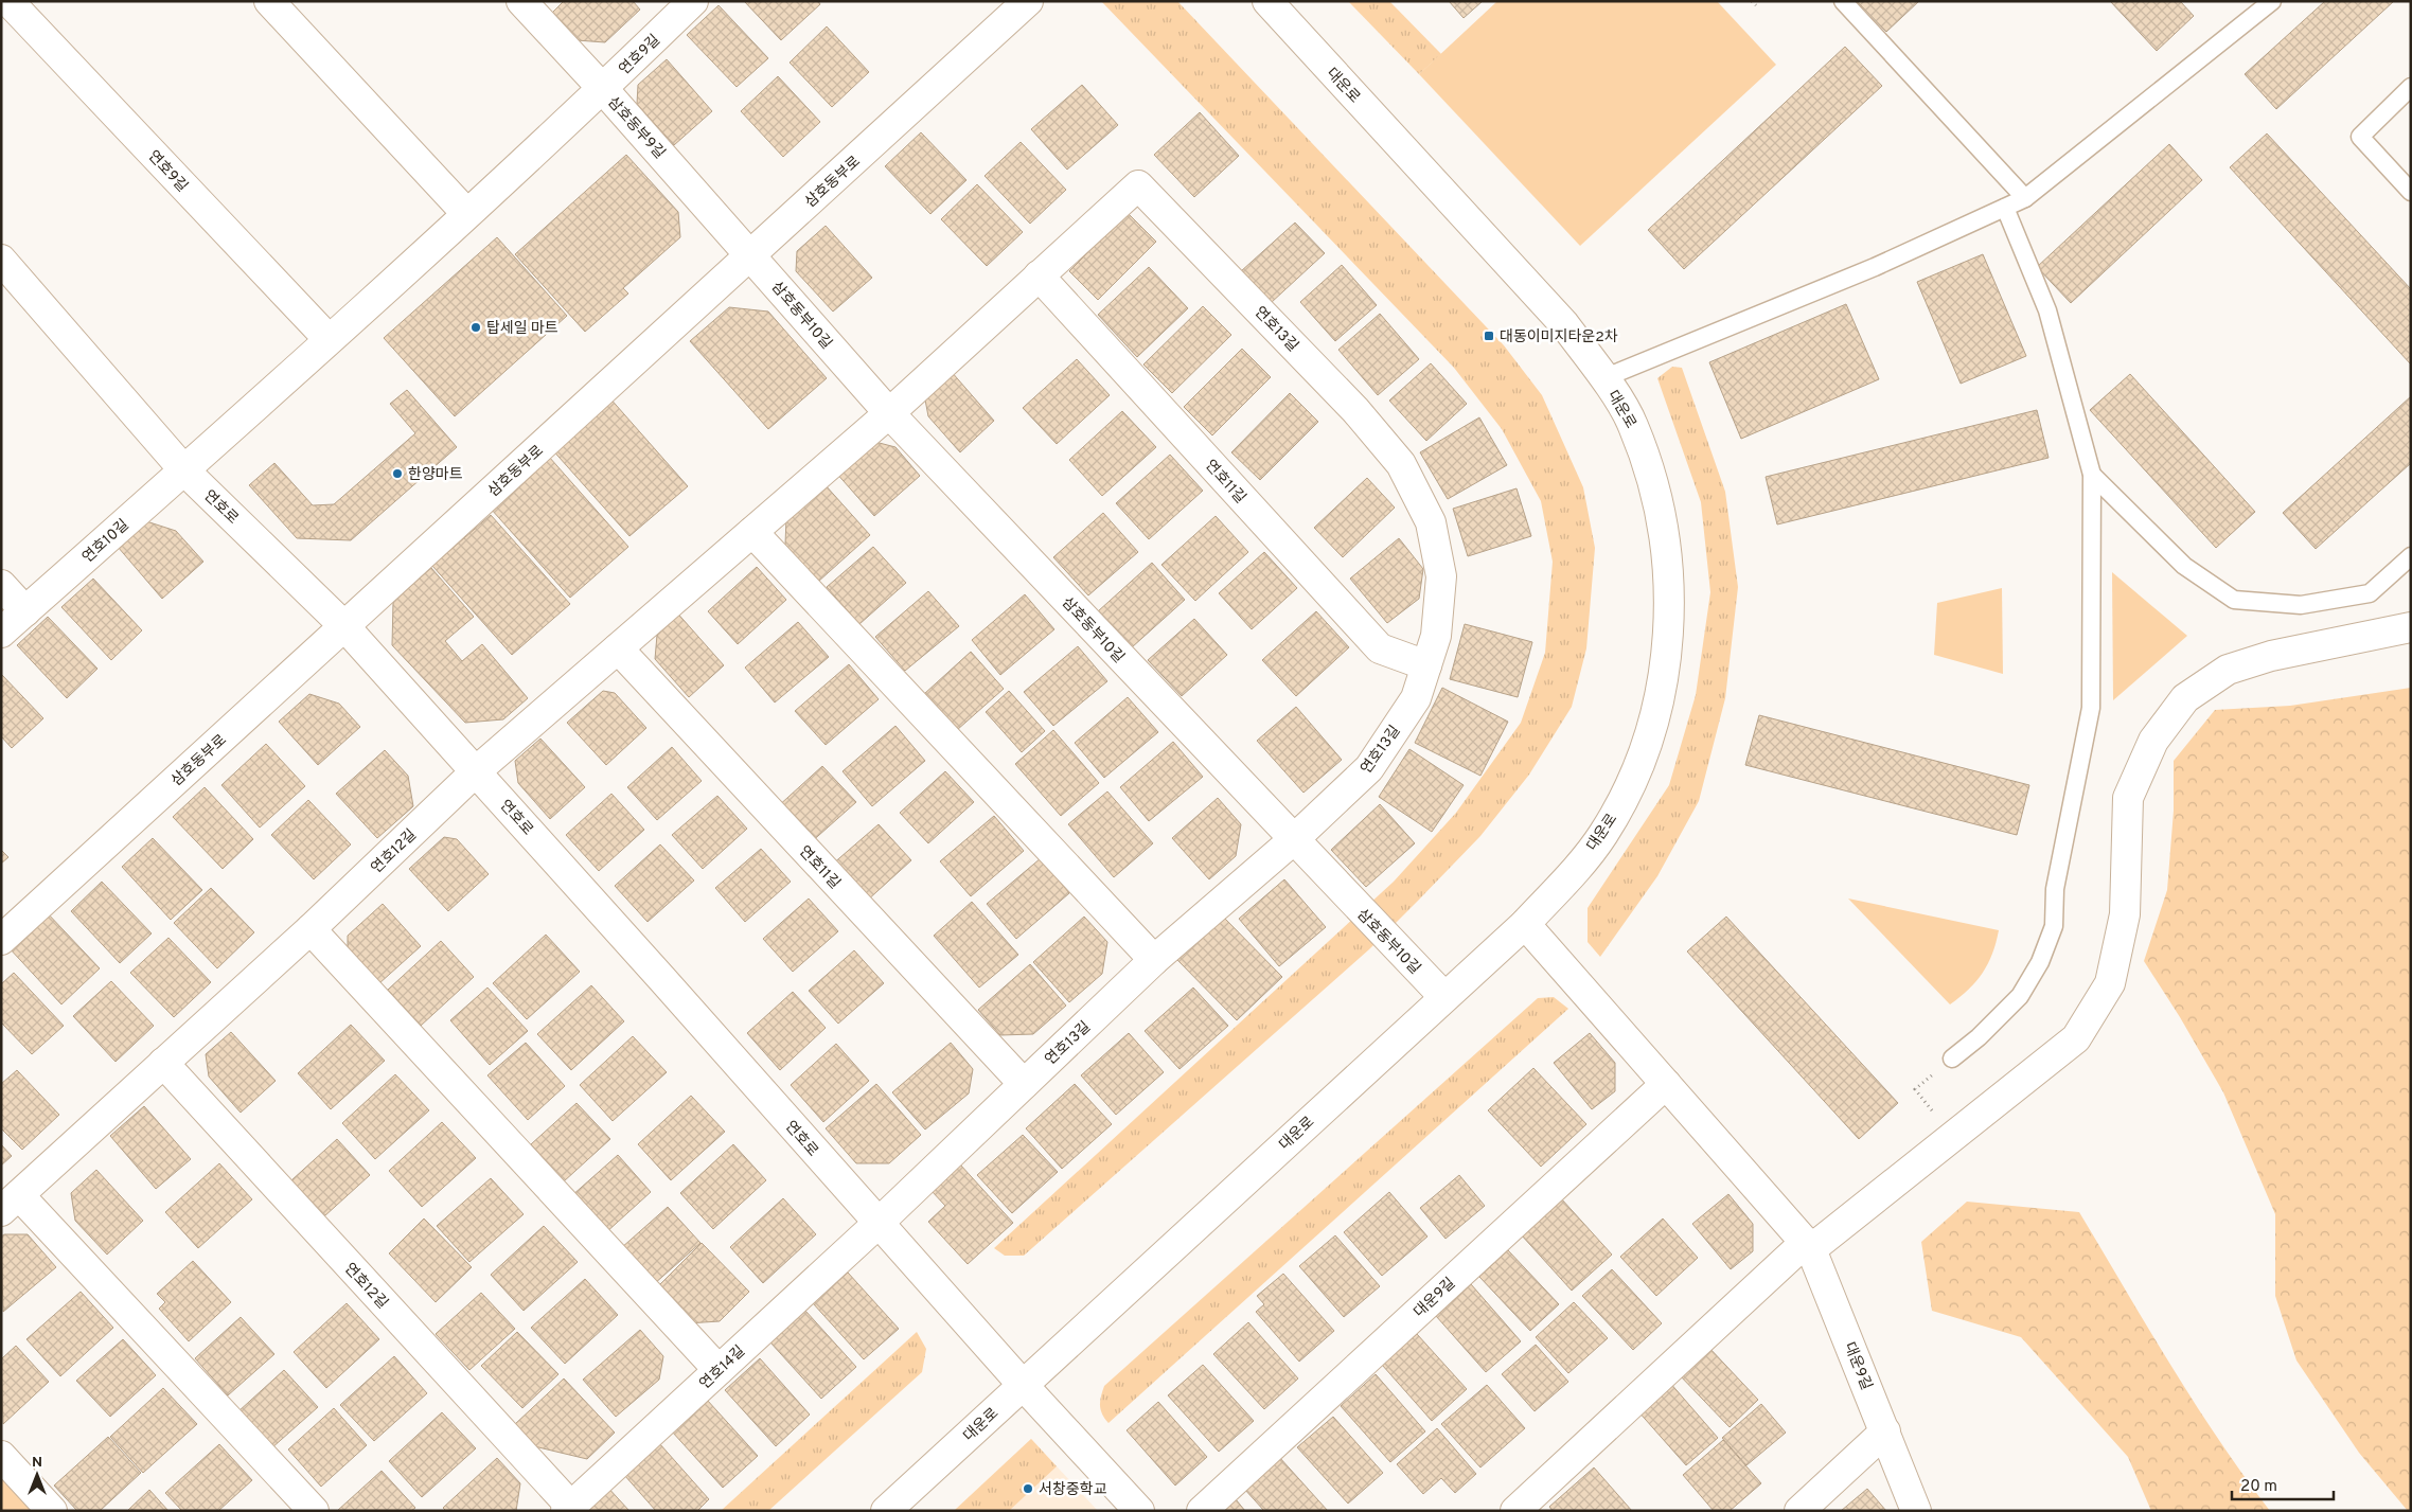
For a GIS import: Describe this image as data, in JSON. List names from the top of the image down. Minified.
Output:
{"streets":{"street":["연호9길","대운로","삼호동부9길","삼호동부로","삼호동부10길","연호13길","연호11길","연호로","연호10길","연호12길","대운9길","연호14길"]},"crossings":[["연호9길","삼호동부9길"],["연호9길","연호로"],["연호9길","연호10길"],["대운로","삼호동부10길"],["대운로","연호로"],["대운로","대운9길"],["삼호동부9길","삼호동부로"],["삼호동부9길","삼호동부10길"],["삼호동부로","삼호동부10길"],["삼호동부로","연호로"],["삼호동부10길","연호13길"],["연호13길","연호11길"],["연호13길","연호로"],["연호13길","연호14길"],["연호로","연호10길"],["연호로","연호12길"],["연호로","연호14길"],["연호12길","연호14길"]],"places":{"other":["탑세일 마트","한양마트","서창중학교"],"transit":["대동이미지타운2차"]},"scale_bar":"20 m","north":"top"}
